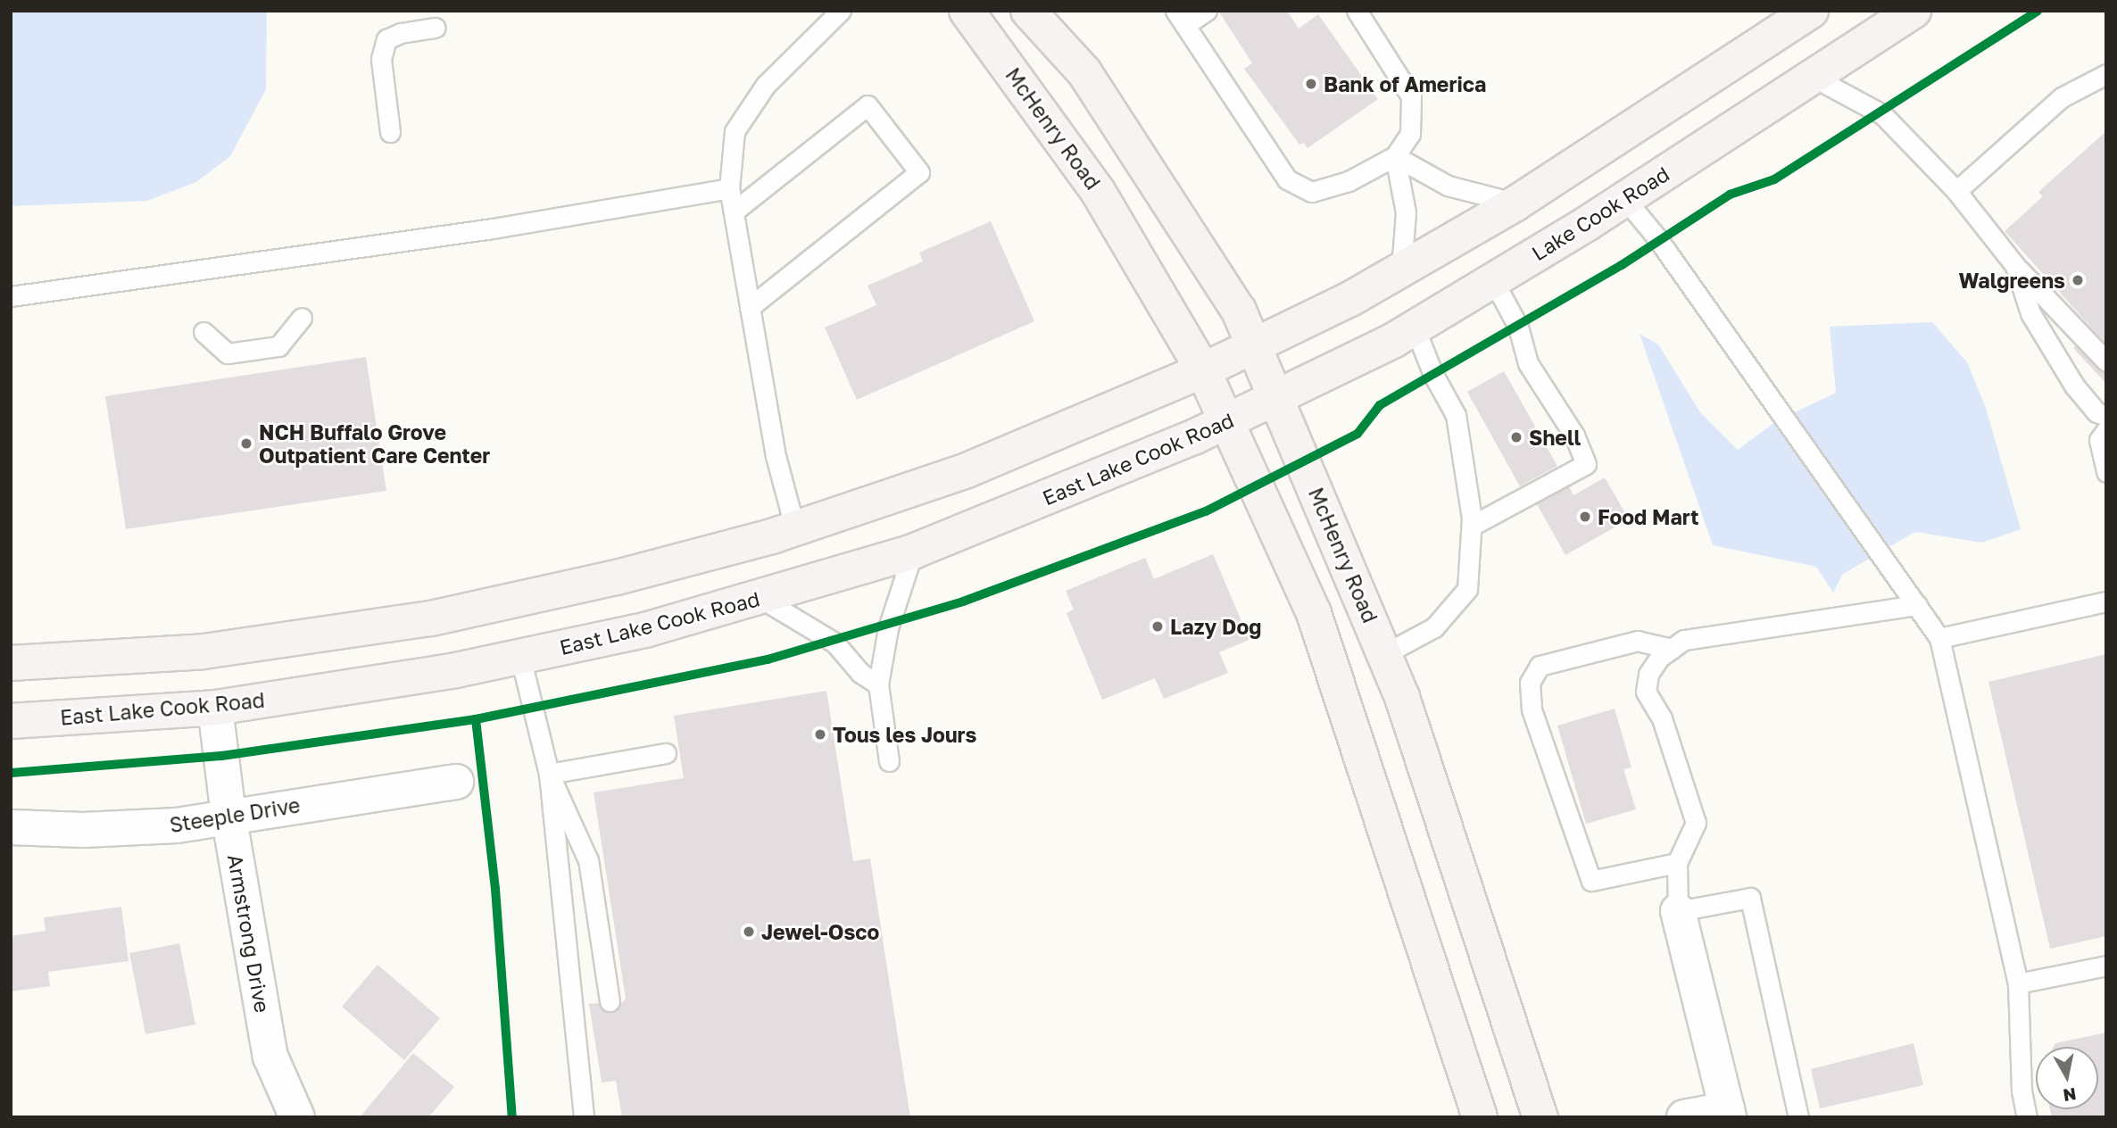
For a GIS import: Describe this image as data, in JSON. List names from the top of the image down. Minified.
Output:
{"streets":{"main road":["McHenry Road","Lake Cook Road","East Lake Cook Road"],"street":["Steeple Drive","Armstrong Drive"]},"crossings":[["McHenry Road","Lake Cook Road"],["McHenry Road","East Lake Cook Road"],["Lake Cook Road","East Lake Cook Road"],["East Lake Cook Road","Armstrong Drive"],["Steeple Drive","Armstrong Drive"]],"places":["Bank of America","Walgreens","Shell","NCH Buffalo Grove Outpatient Care Center","Food Mart","Lazy Dog","Tous les Jours","Jewel-Osco"],"north":"bottom"}
